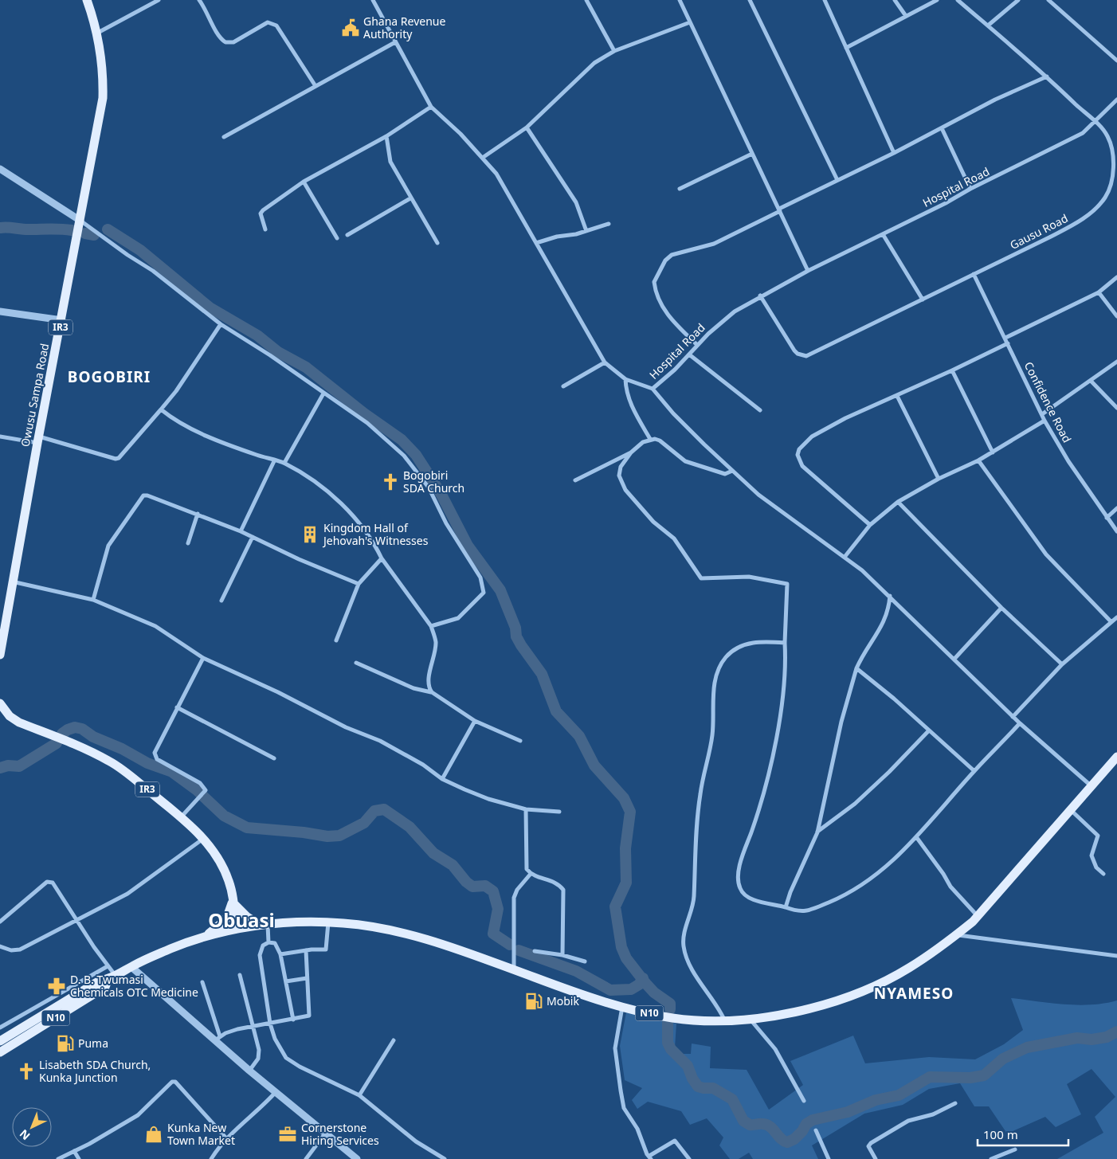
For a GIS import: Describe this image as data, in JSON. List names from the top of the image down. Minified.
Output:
{"streets":{"main road":["IR3","Owusu Sampa Road","N10"],"street":["Hospital Road","Gausu Road","Confidence Road"]},"crossings":[["Hospital Road","Gausu Road"],["Gausu Road","Confidence Road"],["IR3","N10"]],"districts":["BOGOBIRI","Obuasi","NYAMESO"],"places":{"public building":["Ghana Revenue Authority"],"church":["Bogobiri SDA Church","Lisabeth SDA Church, Kunka Junction"],"building":["Kingdom Hall of Jehovah's Witnesses"],"pharmacy":["D. B. Twumasi Chemicals OTC Medicine"],"fuel station":["Mobik","Puma"],"shop":["Kunka New Town Market"],"office":["Cornerstone Hiring Services"]},"scale_bar":"100 m","north":"bottom left"}
